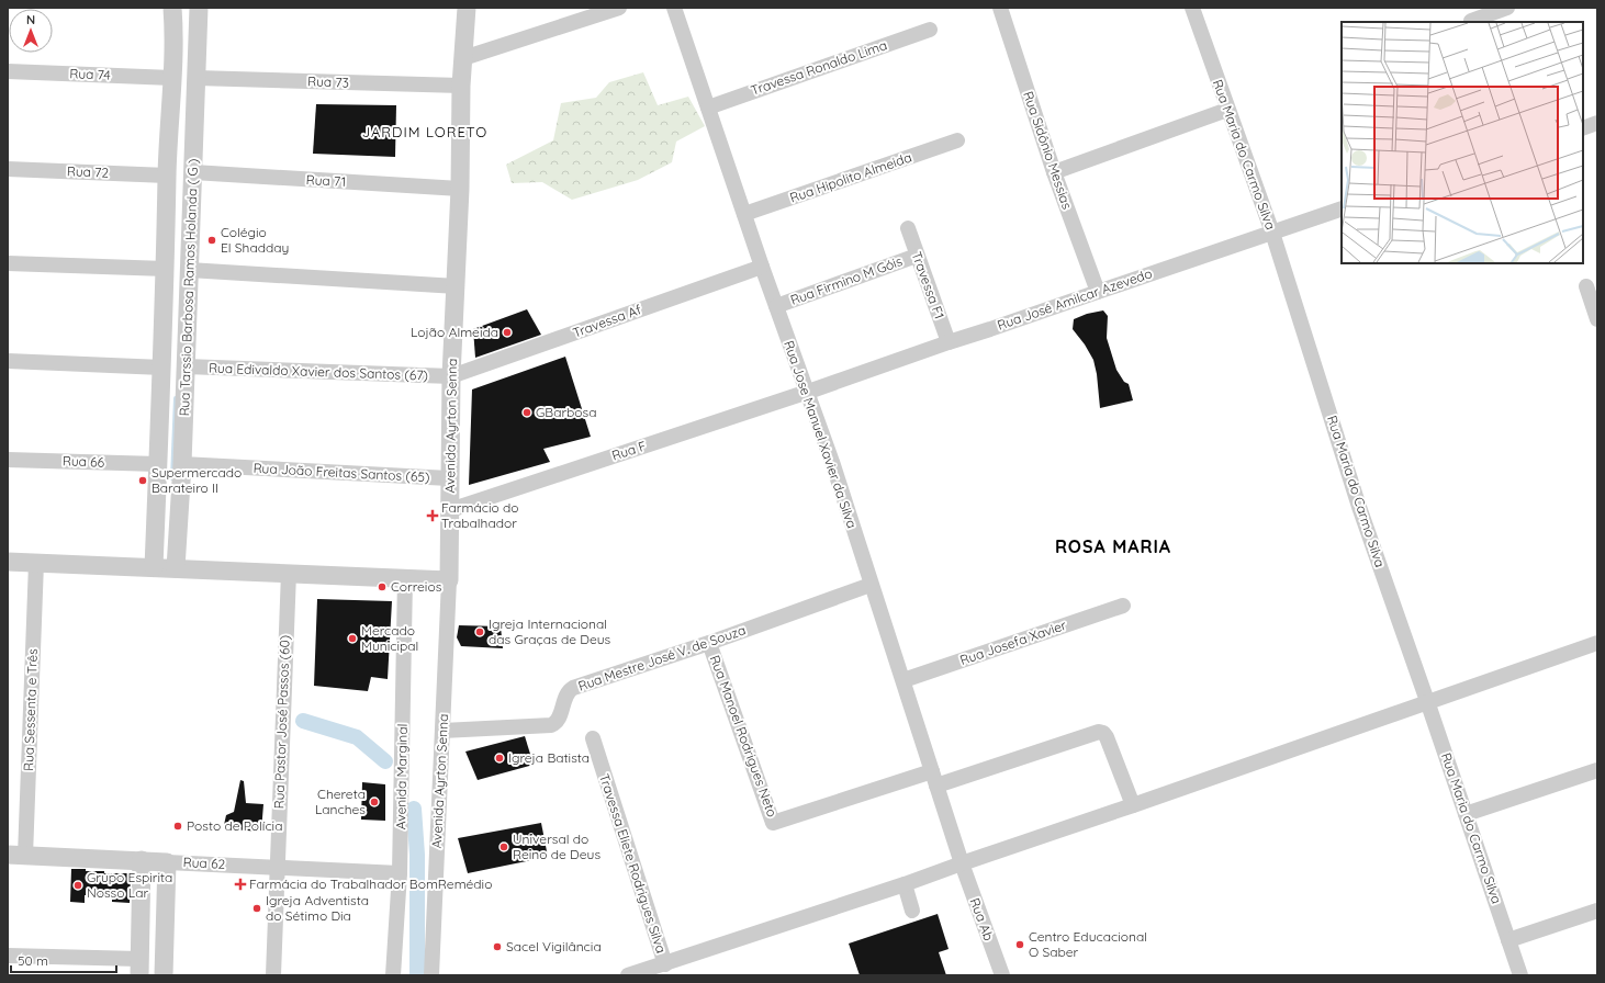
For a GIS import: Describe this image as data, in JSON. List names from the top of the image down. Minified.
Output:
{"streets":{"street":["Travessa Ronaldo Lima","Rua 74","Rua 73","Rua Sidônio Messias","Rua Maria do Carmo Silva","Rua 72","Rua Hipolito Almeida","Rua 71","Rua Firmino M Góis","Travessa F1","Rua Tarssio Barbosa Ramos Holanda ( G )","Rua José Amilcar Azevedo","Travessa Af","Rua Edivaldo Xavier dos Santos (67)","Avenida Ayrton Senna","Rua Jose Manuel Xavier da Silva","Rua F","Rua 66","Rua João Freitas Santos (65)","Rua Josefa Xavier","Rua Mestre José V. de Souza","Rua Sessenta e Três","Rua Pastor José Passos (60)","Rua Manoel Rodrigues Neto","Avenida Marginal","Rua 62","Travessa Eliete Rodrigues Silva","Rua Ab"]},"crossings":[["Travessa Ronaldo Lima","Rua Jose Manuel Xavier da Silva"],["Rua 74","Rua Tarssio Barbosa Ramos Holanda ( G )"],["Rua 73","Rua Tarssio Barbosa Ramos Holanda ( G )"],["Rua 73","Avenida Ayrton Senna"],["Rua Sidônio Messias","Rua José Amilcar Azevedo"],["Rua Maria do Carmo Silva","Rua José Amilcar Azevedo"],["Rua 72","Rua Tarssio Barbosa Ramos Holanda ( G )"],["Rua Hipolito Almeida","Rua Jose Manuel Xavier da Silva"],["Rua 71","Rua Tarssio Barbosa Ramos Holanda ( G )"],["Rua 71","Avenida Ayrton Senna"],["Rua Firmino M Góis","Travessa F1"],["Rua Firmino M Góis","Rua Jose Manuel Xavier da Silva"],["Travessa F1","Rua José Amilcar Azevedo"],["Rua Tarssio Barbosa Ramos Holanda ( G )","Rua Edivaldo Xavier dos Santos (67)"],["Rua Tarssio Barbosa Ramos Holanda ( G )","Rua 66"],["Rua Tarssio Barbosa Ramos Holanda ( G )","Rua João Freitas Santos (65)"],["Rua José Amilcar Azevedo","Rua Jose Manuel Xavier da Silva"],["Rua José Amilcar Azevedo","Rua F"],["Travessa Af","Rua Edivaldo Xavier dos Santos (67)"],["Travessa Af","Avenida Ayrton Senna"],["Travessa Af","Rua Jose Manuel Xavier da Silva"],["Rua Edivaldo Xavier dos Santos (67)","Avenida Ayrton Senna"],["Avenida Ayrton Senna","Rua F"],["Avenida Ayrton Senna","Rua João Freitas Santos (65)"],["Avenida Ayrton Senna","Rua Mestre José V. de Souza"],["Rua Jose Manuel Xavier da Silva","Rua F"],["Rua Jose Manuel Xavier da Silva","Rua Josefa Xavier"],["Rua Jose Manuel Xavier da Silva","Rua Mestre José V. de Souza"],["Rua Jose Manuel Xavier da Silva","Rua Manoel Rodrigues Neto"],["Rua Jose Manuel Xavier da Silva","Rua Ab"],["Rua Mestre José V. de Souza","Rua Manoel Rodrigues Neto"],["Rua Sessenta e Três","Rua 62"],["Rua Pastor José Passos (60)","Rua 62"],["Avenida Marginal","Rua 62"]],"districts":["JARDIM LORETO","ROSA MARIA"],"places":{"other":["Colégio El Shadday","Lojão Almeida","GBarbosa","Supermercado Barateiro II","Correios","Igreja Internacional das Graças de Deus","Mercado Municipal","Igreja Batista","Chereta Lanches","Posto de Polícia","Universal do Reino de Deus","Grupo Espirita Nosso Lar","Igreja Adventista do Sétimo Dia","Centro Educacional O Saber","Sacel Vigilância"],"health":["Farmácio do Trabalhador","Farmácia do Trabalhador BomRemédio"]},"scale_bar":"50 m","north":"top"}
